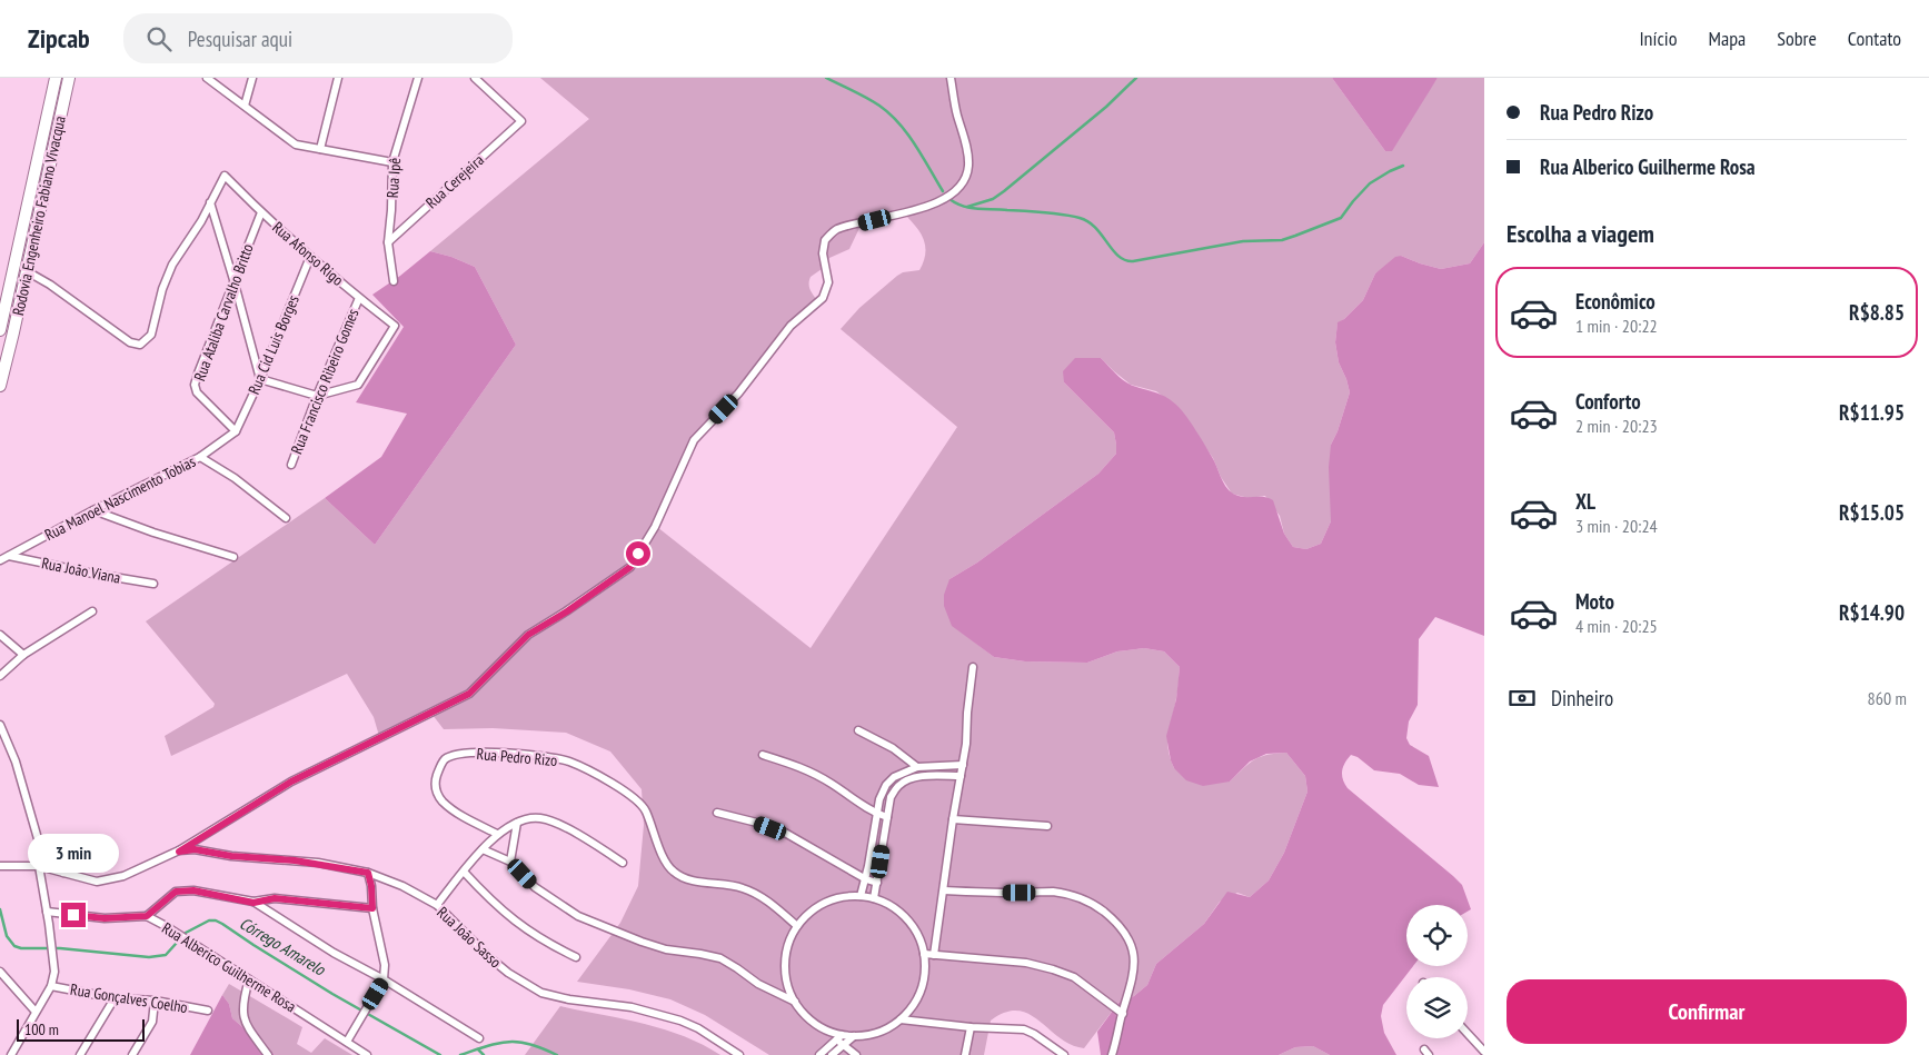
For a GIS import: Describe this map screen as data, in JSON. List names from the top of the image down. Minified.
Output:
{"streets":{"highway":["Rodovia Engenheiro Fabiano Vivacqua"],"street":["Rua Ipê","Rua Cerejeira","Rua Afonso Rigo","Rua Ataliba Carvalho Britto","Rua Cid Luis Borges","Rua Francisco Ribeiro Gomes","Rua Manoel Nascimento Tobias","Rua João Viana","Rua Pedro Rizo","Rua João Sasso","Rua Alberico Guilherme Rosa","Rua Gonçalves Coelho"]},"crossings":[["Rua Ipê","Rua Cerejeira"],["Rua Afonso Rigo","Rua Ataliba Carvalho Britto"],["Rua Afonso Rigo","Rua Cid Luis Borges"],["Rua Afonso Rigo","Rua Francisco Ribeiro Gomes"],["Rua Ataliba Carvalho Britto","Rua Cid Luis Borges"],["Rua Ataliba Carvalho Britto","Rua Manoel Nascimento Tobias"],["Rua Cid Luis Borges","Rua Manoel Nascimento Tobias"],["Rua Manoel Nascimento Tobias","Rua João Viana"]],"water":["Córrego Amarelo"],"scale_bar":"100 m","page":{"header":"Zipcab","search":"Pesquisar aqui","nav":["Início","Mapa","Sobre","Contato"],"banner":["Rua Pedro Rizo","Rua Alberico Guilherme Rosa"],"heading":"Escolha a viagem","list":[{"name":"Econômico","note":"1 min · 20:22","value":"R$8.85"},{"name":"Conforto","note":"2 min · 20:23","value":"R$11.95"},{"name":"XL","note":"3 min · 20:24","value":"R$15.05"},{"name":"Moto","note":"4 min · 20:25","value":"R$14.90"}],"pay":["Dinheiro","860 m"],"bubble":"3 min","buttons":"Confirmar","scale":"100 m"}}
